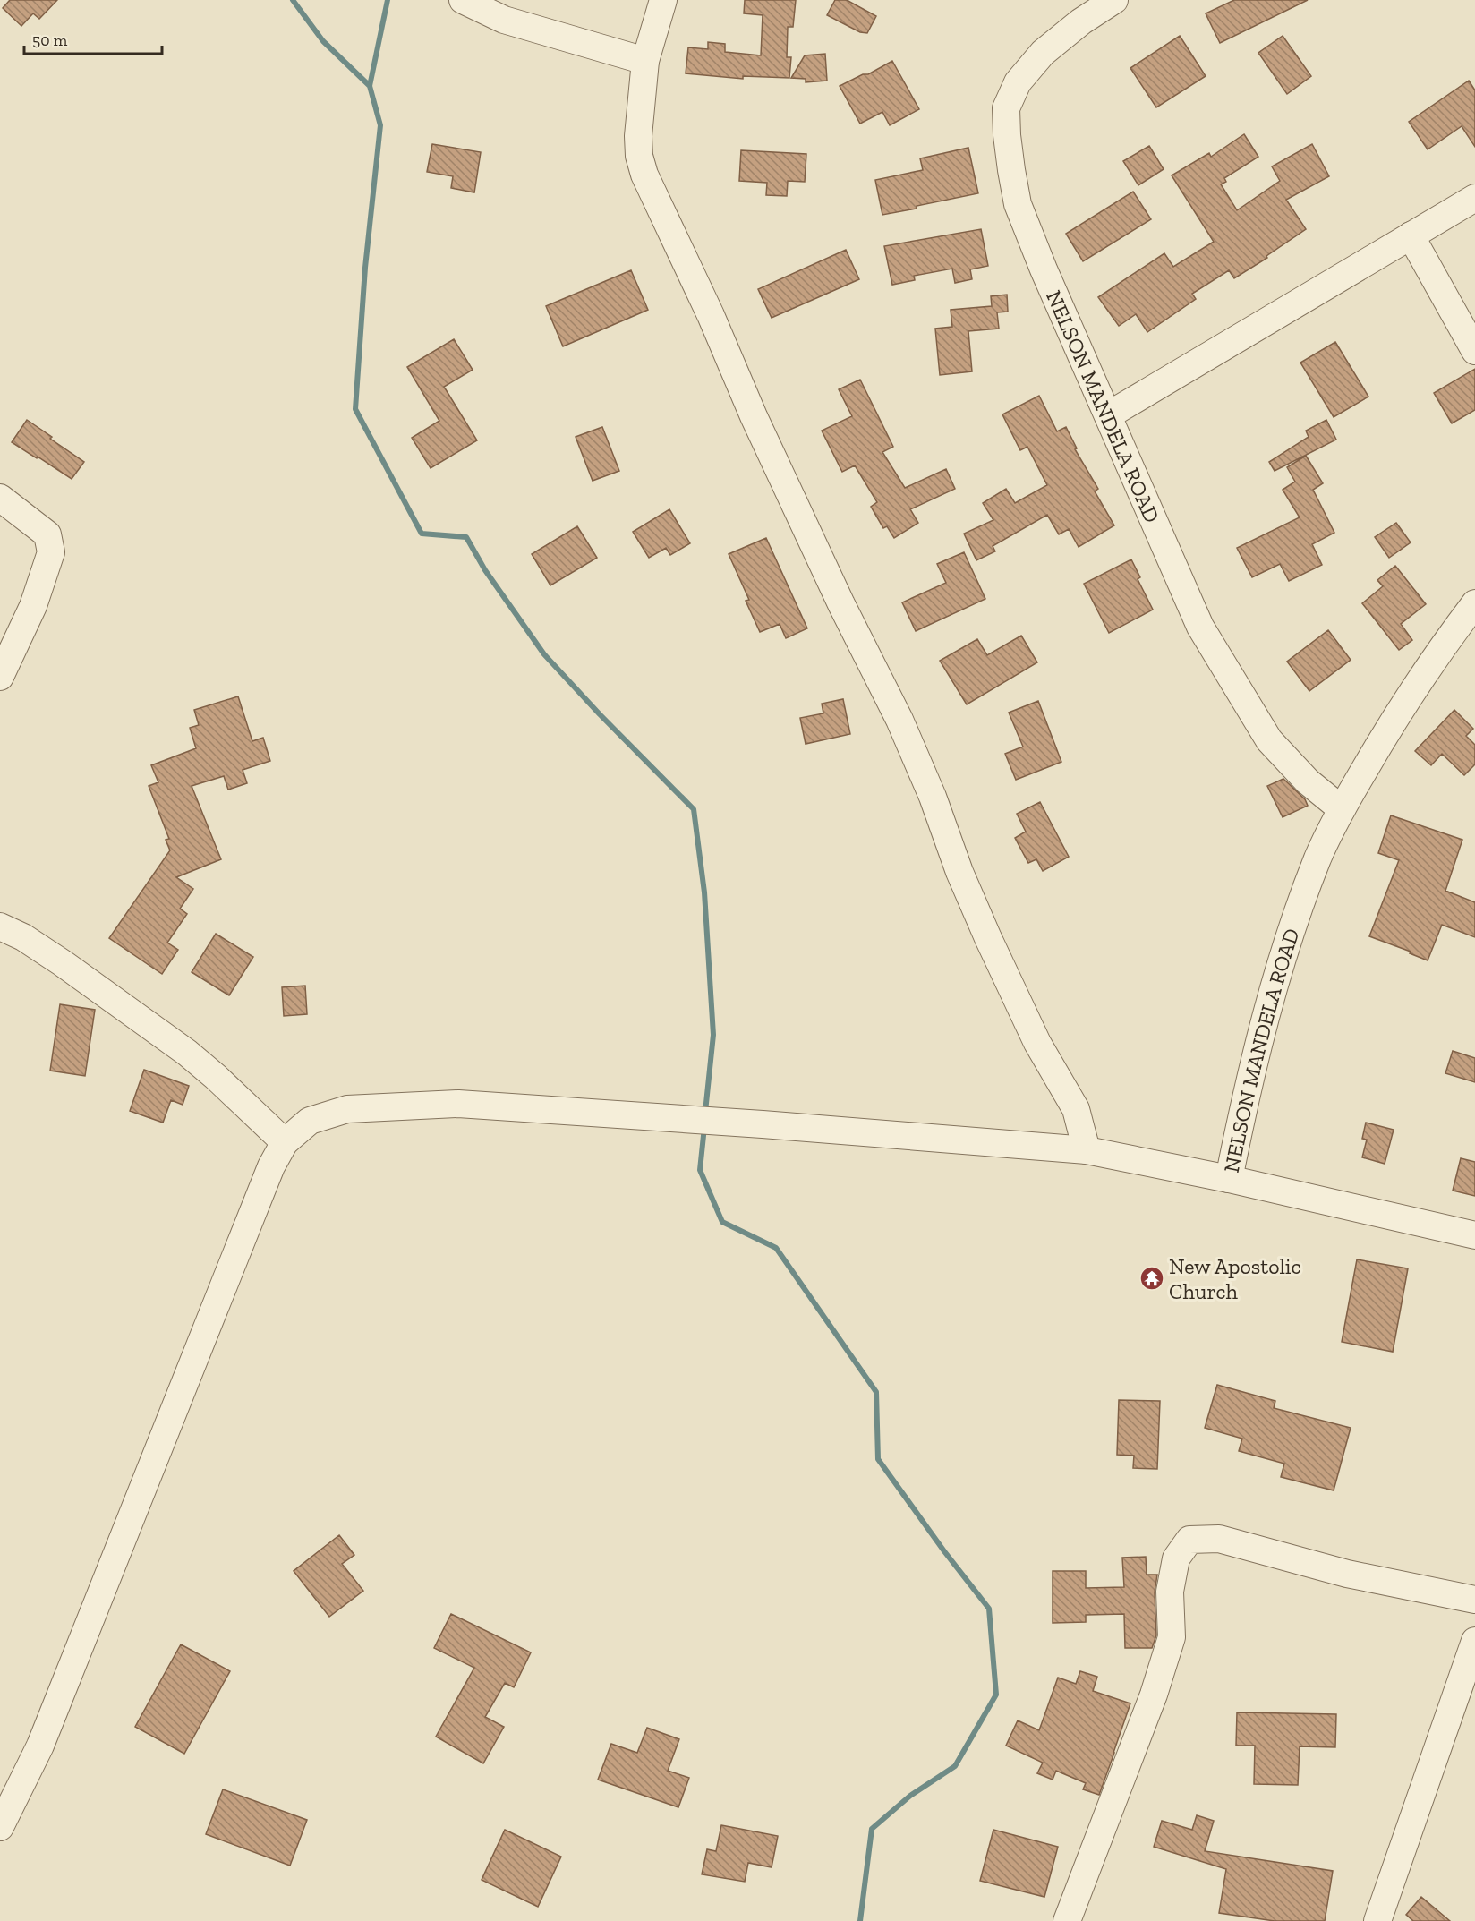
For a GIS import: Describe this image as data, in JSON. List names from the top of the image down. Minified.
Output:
{"streets":{"street":["NELSON MANDELA ROAD"]},"places":{"temple":["New Apostolic Church"]},"scale_bar":"50 m"}
